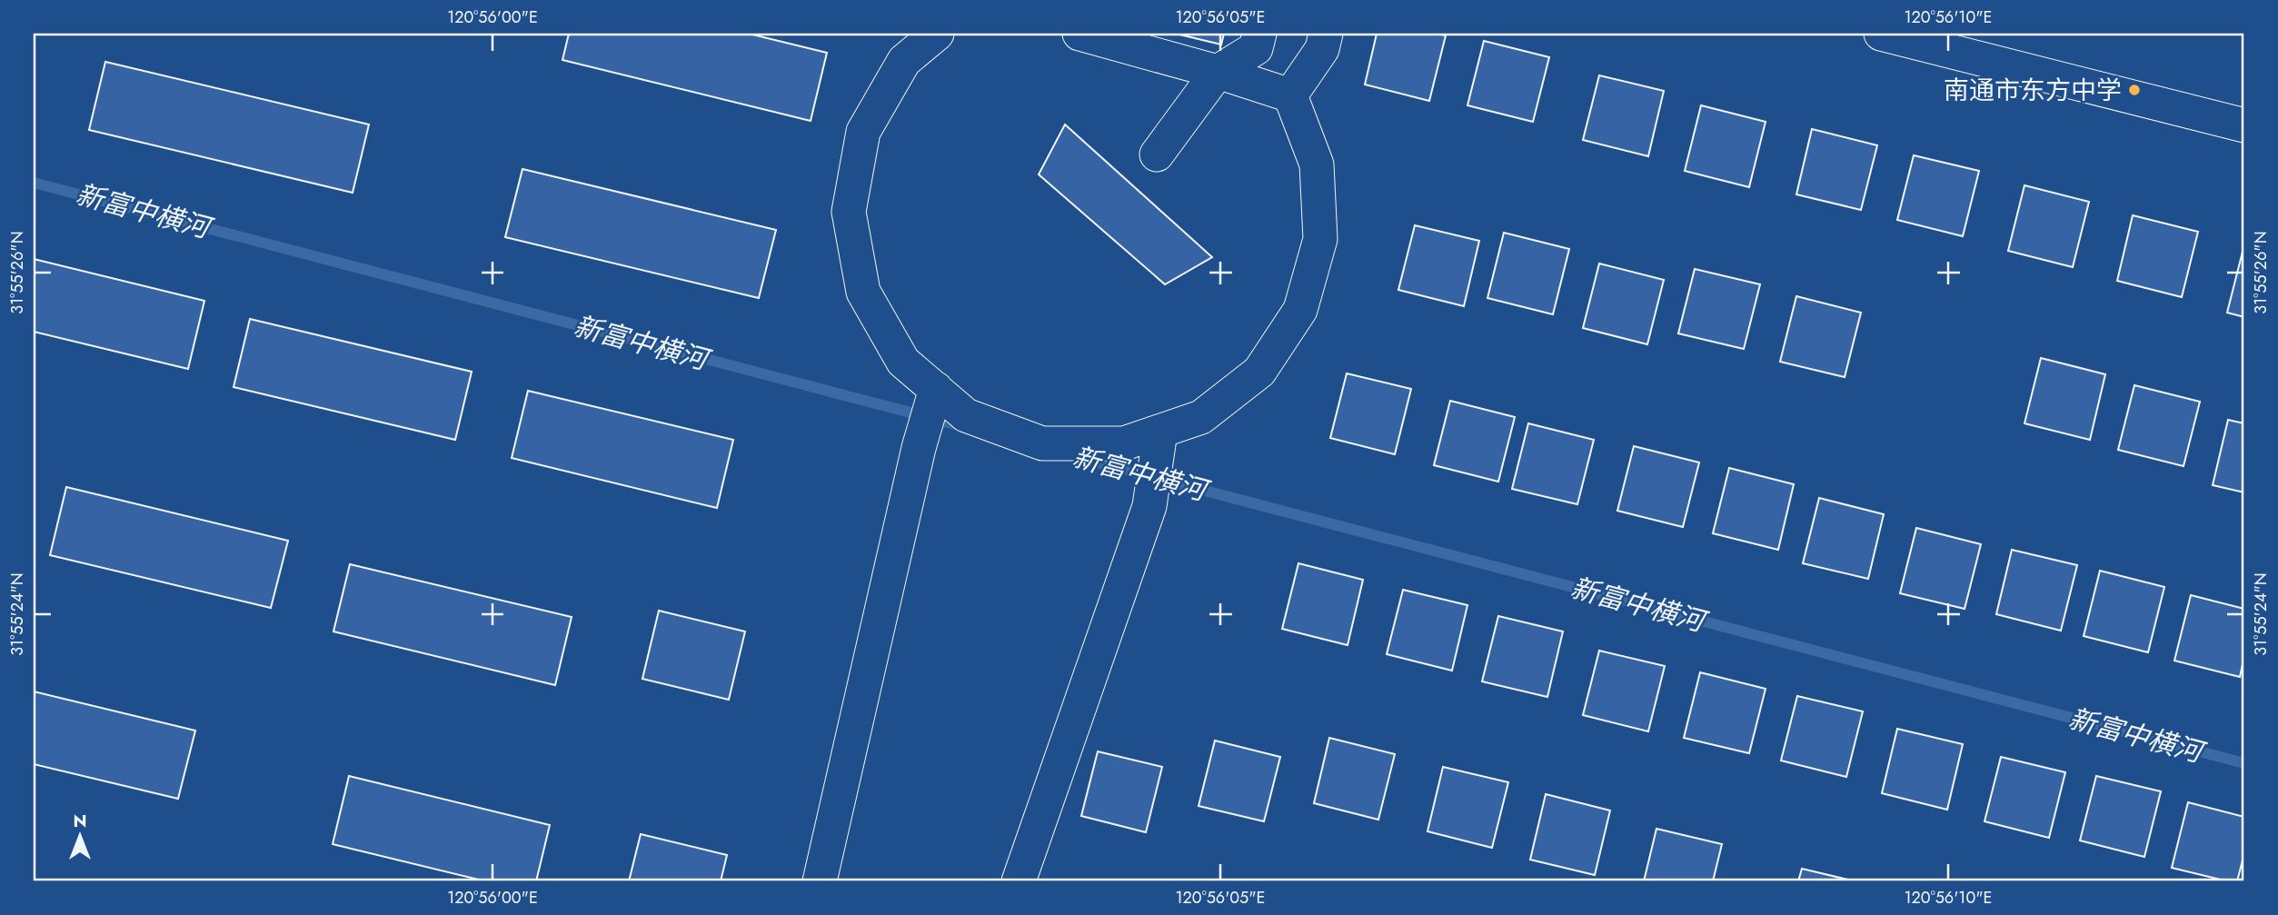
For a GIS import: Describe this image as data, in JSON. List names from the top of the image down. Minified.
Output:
{"water":["新富中横河"],"places":["南通市东方中学"],"north":"top","coordinates":["120°56'00\"E","120°56'05\"E","120°56'10\"E","31°55'26\"N","31°55'24\"N"]}
